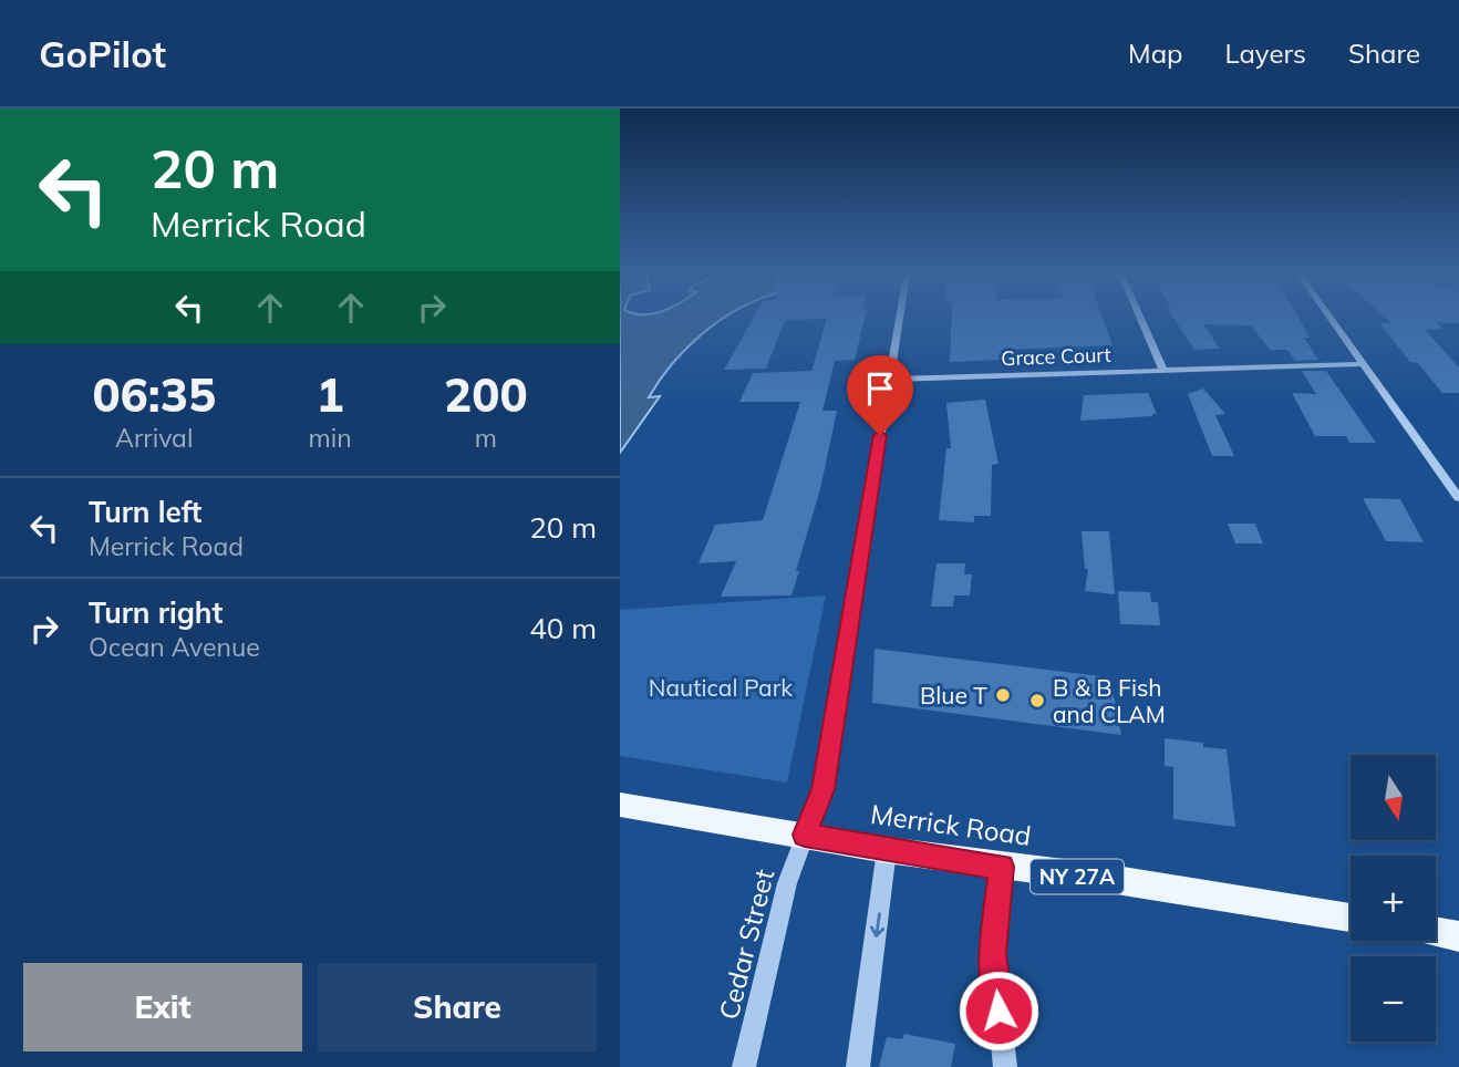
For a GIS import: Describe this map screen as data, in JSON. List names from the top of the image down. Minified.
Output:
{"streets":{"main road":["Merrick Road","NY 27A"],"street":["Grace Court","Cedar Street"]},"crossings":[["Grace Court","Cedar Street"],["Merrick Road","Cedar Street"]],"parks":["Nautical Park"],"places":["Blue T","B & B Fish and CLAM"],"north":"bottom","page":{"header":"GoPilot","nav":["Map","Layers","Share"],"turn":["20 m","Merrick Road"],"eta":["06:35","Arrival","1","min","200","m"],"list":[{"name":"Turn left","note":"Merrick Road","value":"20 m"},{"name":"Turn right","note":"Ocean Avenue","value":"40 m"}],"map_buttons":["+","−"],"buttons":["Exit","Share"]}}
